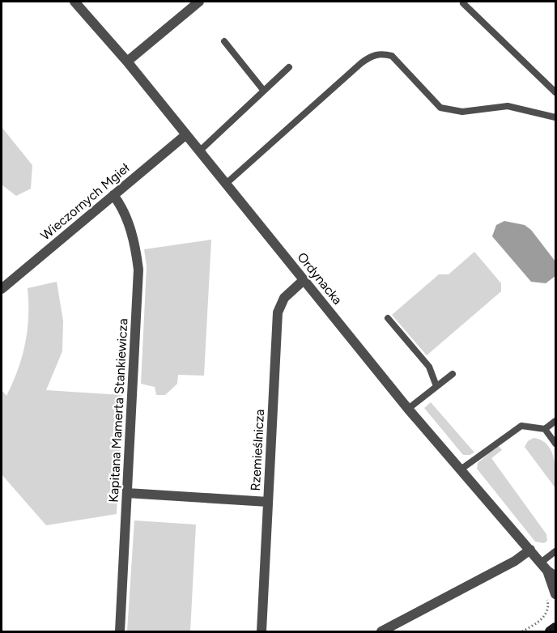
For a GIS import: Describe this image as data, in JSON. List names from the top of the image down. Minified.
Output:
{"streets":{"street":["Wieczornych Mgieł","Ordynacka","Kapitana Mamerta Stankiewicza","Rzemieślnicza"]},"crossings":[["Wieczornych Mgieł","Ordynacka"],["Wieczornych Mgieł","Kapitana Mamerta Stankiewicza"],["Ordynacka","Rzemieślnicza"]]}
